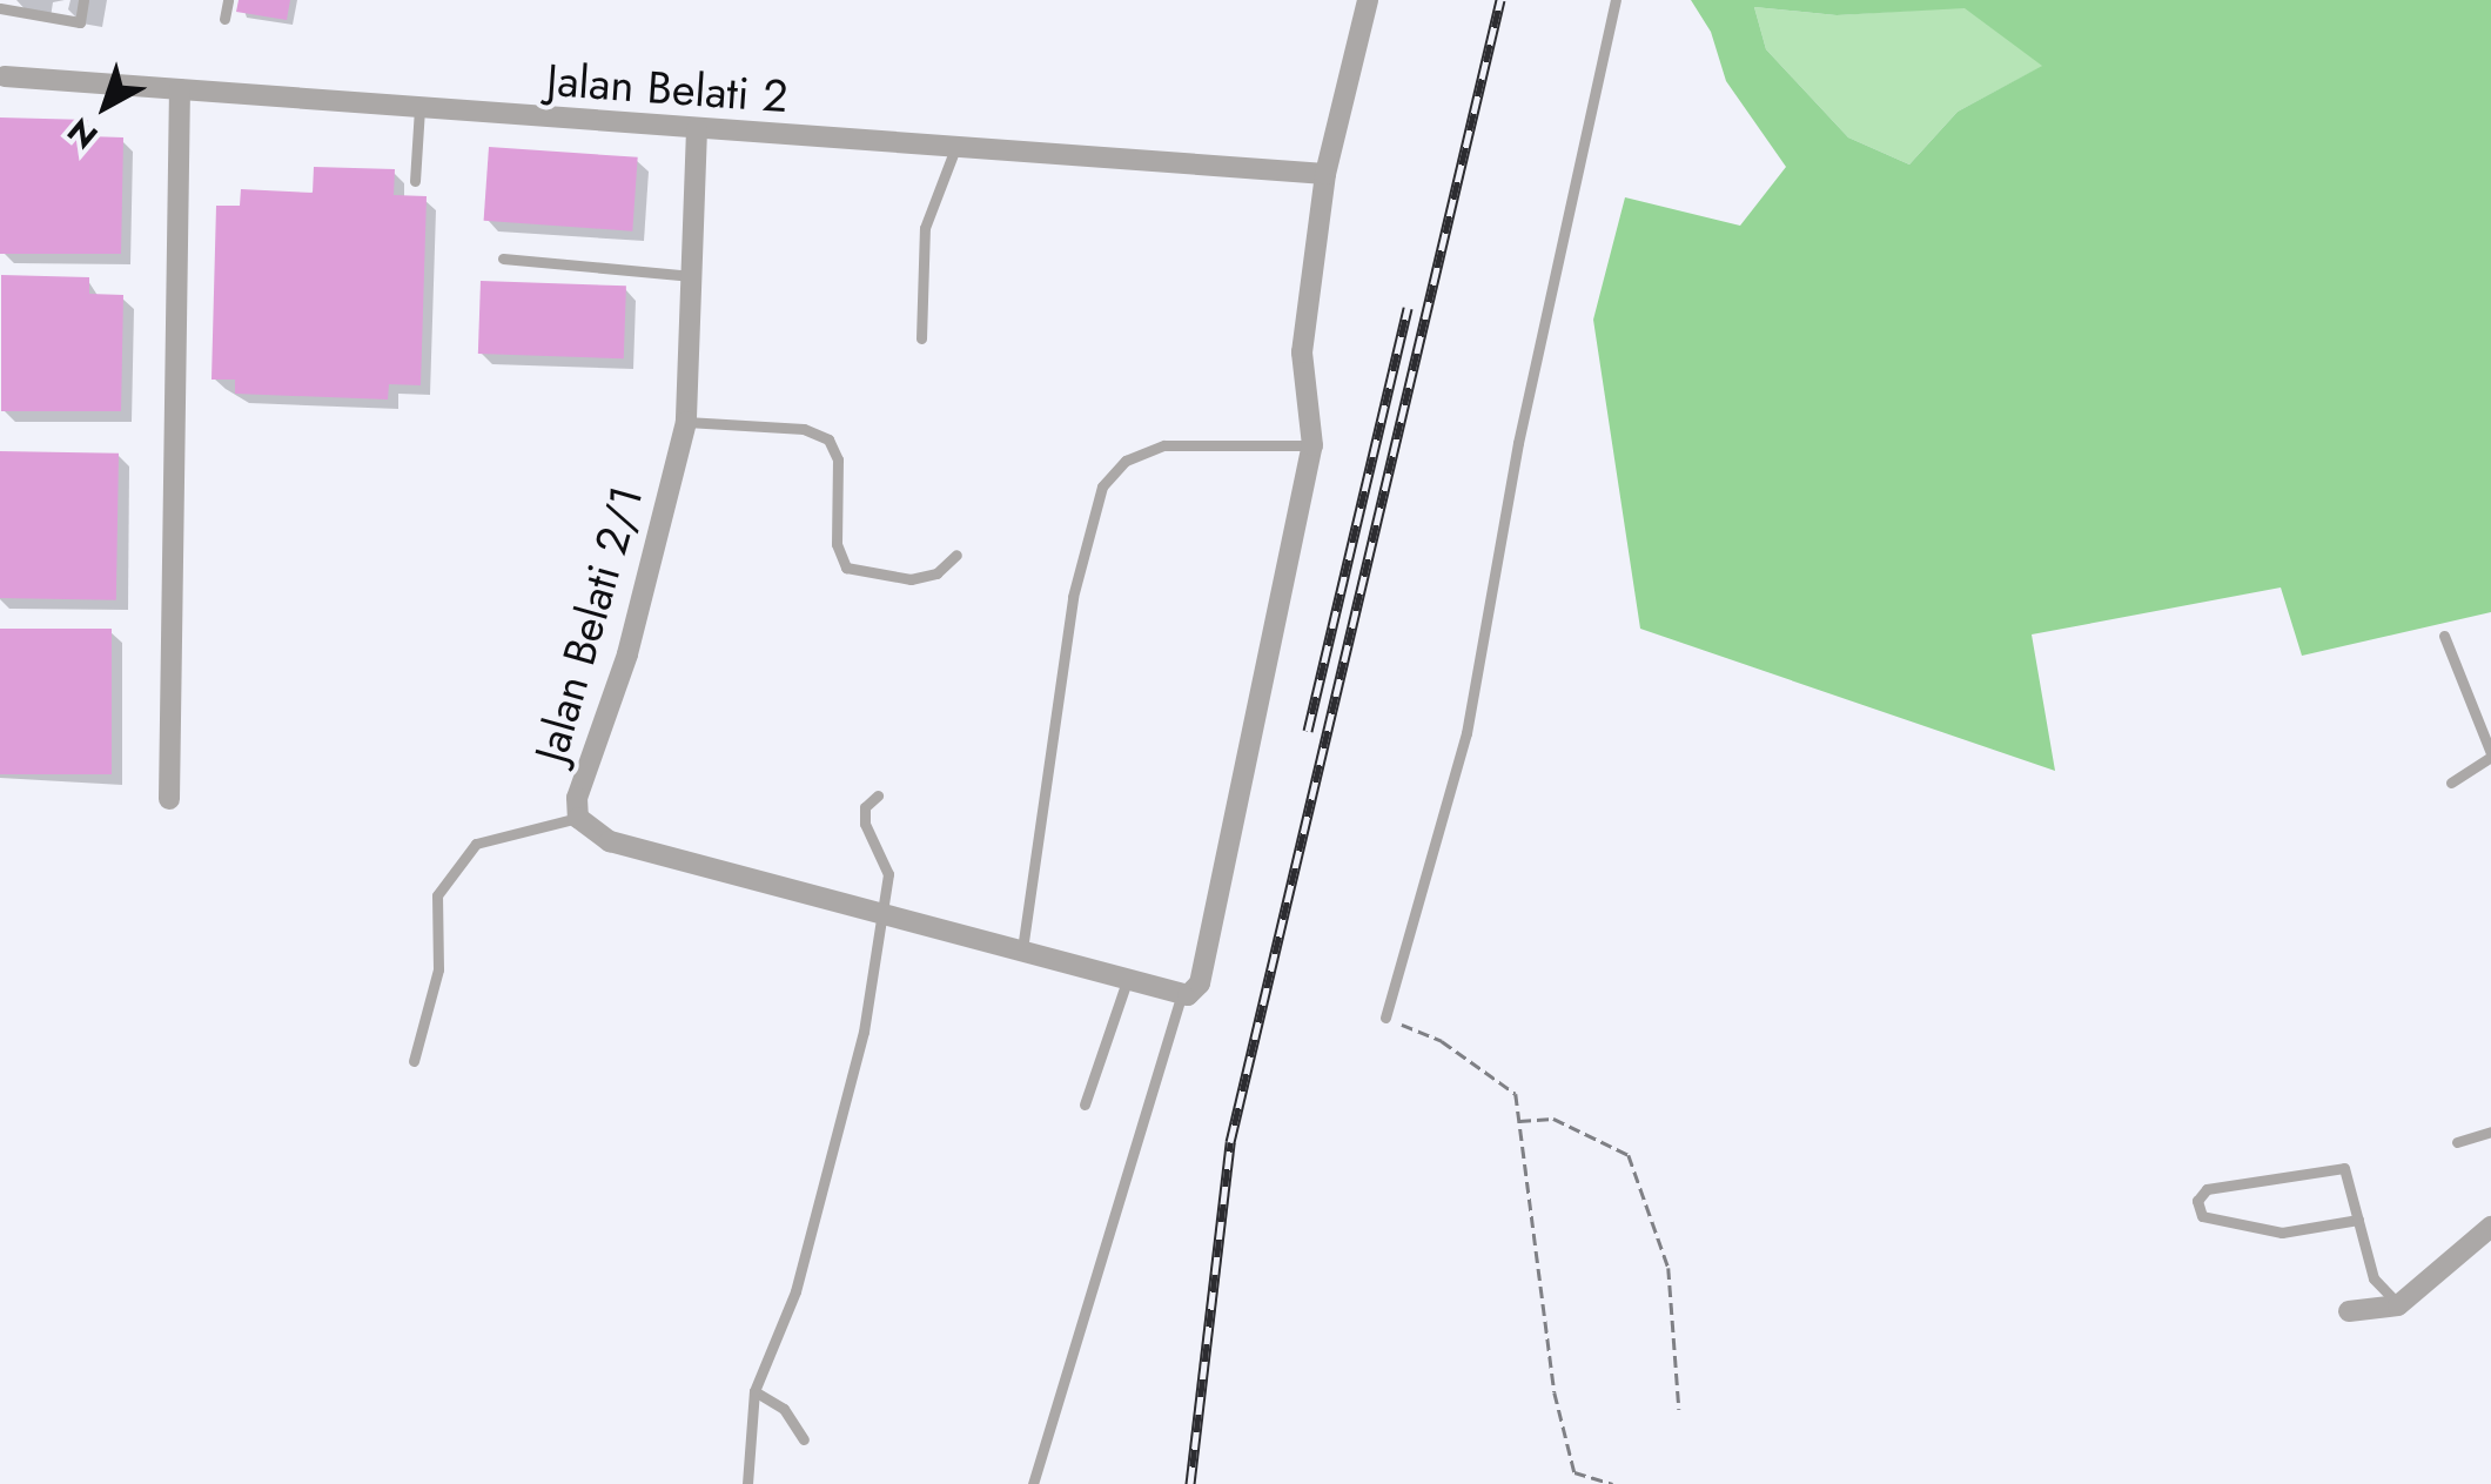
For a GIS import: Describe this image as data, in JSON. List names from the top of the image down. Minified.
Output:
{"streets":{"street":["Jalan Belati 2","Jalan Belati 2/1"]},"crossings":[["Jalan Belati 2","Jalan Belati 2/1"]],"north":"bottom left"}
